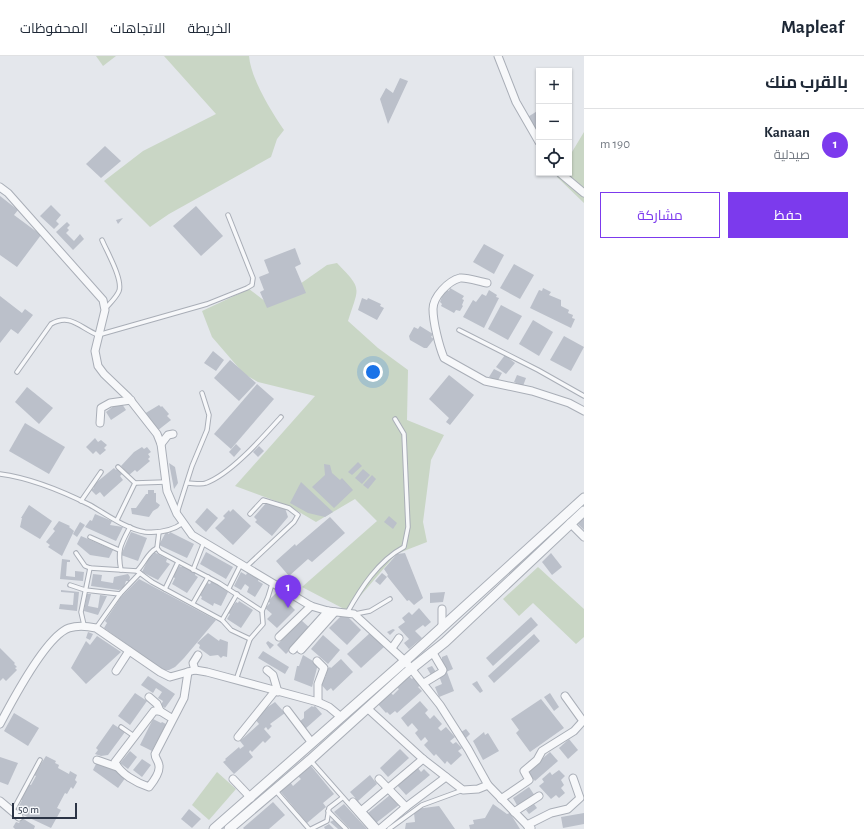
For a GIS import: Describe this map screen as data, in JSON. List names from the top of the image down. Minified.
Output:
{"scale_bar":"50 m","page":{"header":"Mapleaf","nav":["الخريطة","الاتجاهات","المحفوظات"],"heading":"بالقرب منك","map_buttons":["+","−"],"list":[{"mark":"1","name":"Kanaan","note":"صيدلية","value":"190 m"}],"buttons":["حفظ","مشاركة"],"pins":"1","scale":"50 m"}}
